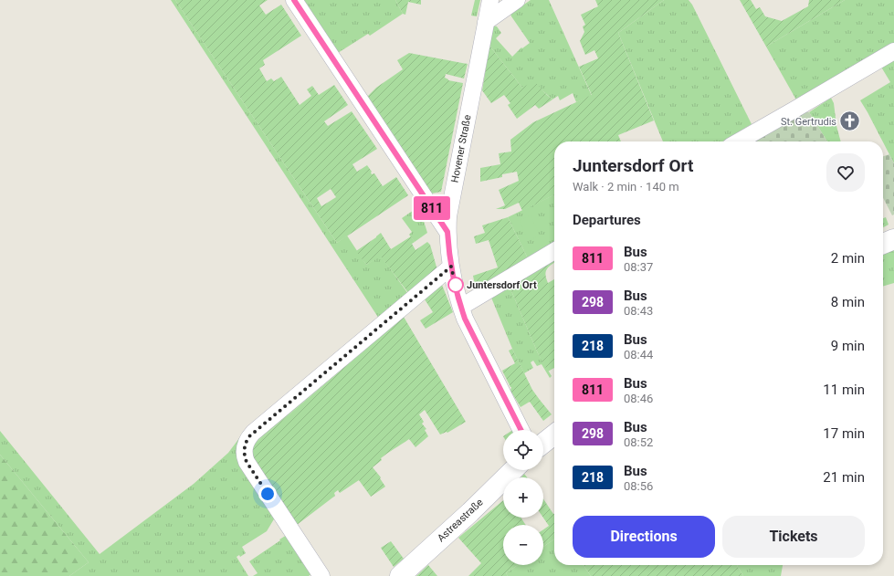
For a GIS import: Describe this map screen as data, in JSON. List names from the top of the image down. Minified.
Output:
{"streets":{"street":["Hovener Straße","Astreastraße"]},"places":{"church":["St. Gertrudis"],"other":["Juntersdorf Ort"]},"lines":["bus line 811"],"page":{"on_map":"811","heading":[["Juntersdorf Ort","Walk · 2 min · 140 m"],"Departures"],"list":[{"mark":"811","name":"Bus","note":"08:37","value":"2 min"},{"mark":"298","name":"Bus","note":"08:43","value":"8 min"},{"mark":"218","name":"Bus","note":"08:44","value":"9 min"},{"mark":"811","name":"Bus","note":"08:46","value":"11 min"},{"mark":"298","name":"Bus","note":"08:52","value":"17 min"},{"mark":"218","name":"Bus","note":"08:56","value":"21 min"}],"map_buttons":["+","−"],"buttons":["Directions","Tickets"]}}
